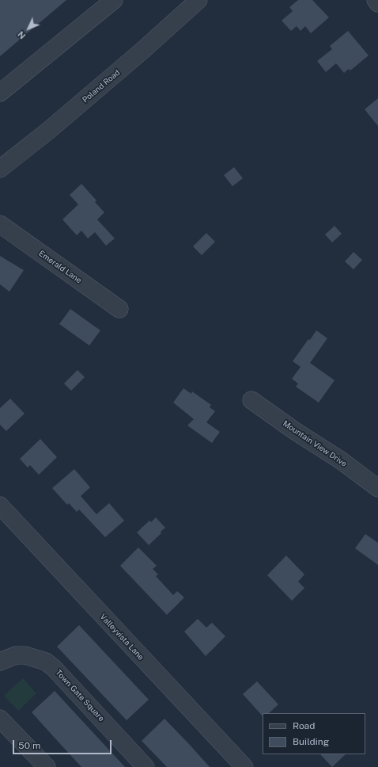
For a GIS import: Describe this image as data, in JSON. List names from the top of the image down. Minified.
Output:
{"streets":{"street":["Poland Road","Emerald Lane","Mountain View Drive","Valleyvista Lane","Town Gate Square"]},"legend":["Road","Building"],"scale_bar":"50 m","north":"bottom left"}
